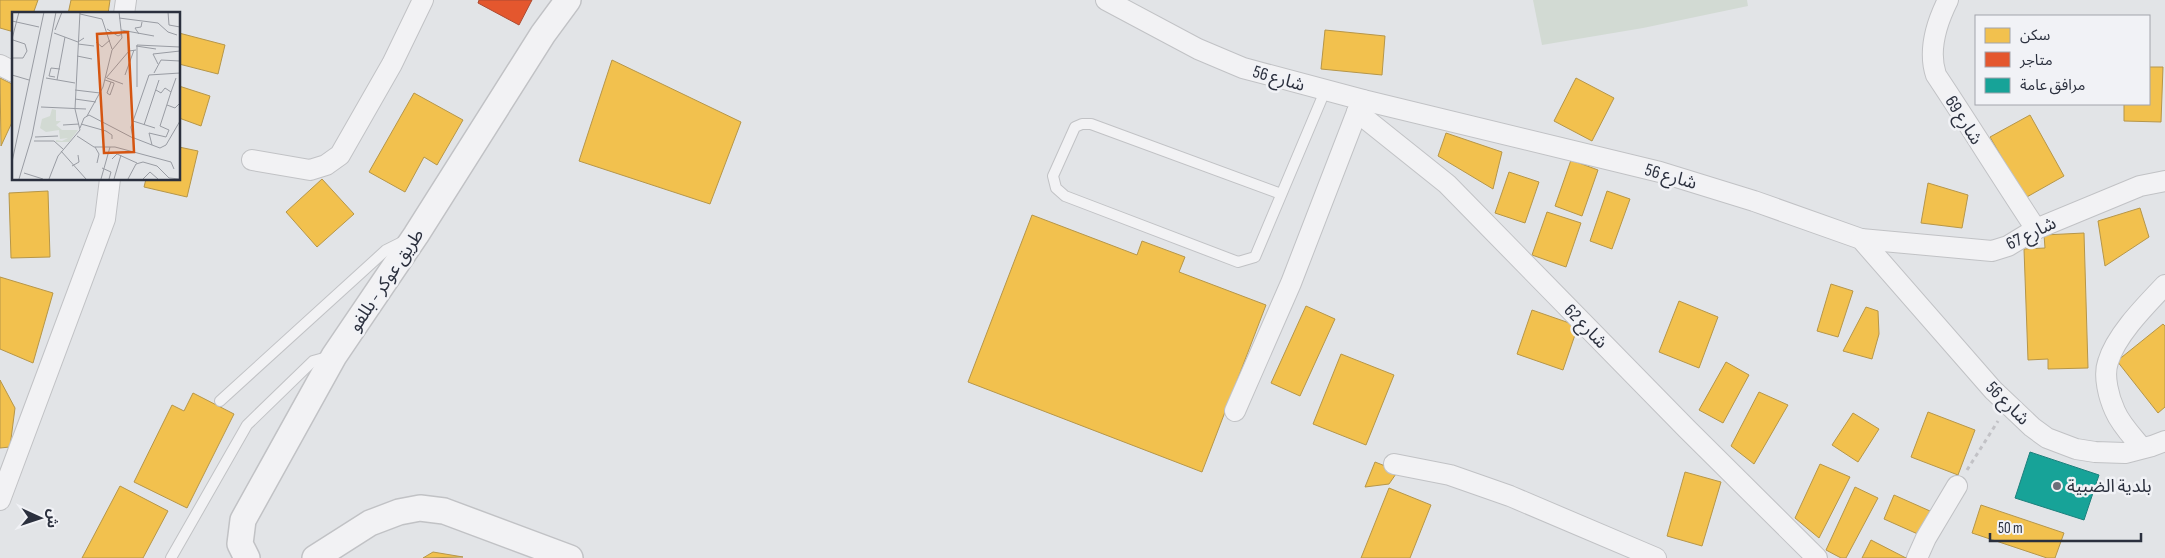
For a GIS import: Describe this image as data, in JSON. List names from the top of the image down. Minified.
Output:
{"streets":{"street":["شارع 56","شارع 69","شارع 67","طريق عوكر - بللفو","شارع 62"]},"crossings":[["شارع 56","شارع 67"],["شارع 56","شارع 62"],["شارع 69","شارع 67"]],"places":["بلدية الضبية"],"legend":["سكن","متاجر","مرافق عامة"],"scale_bar":"50 m","north":"right"}
